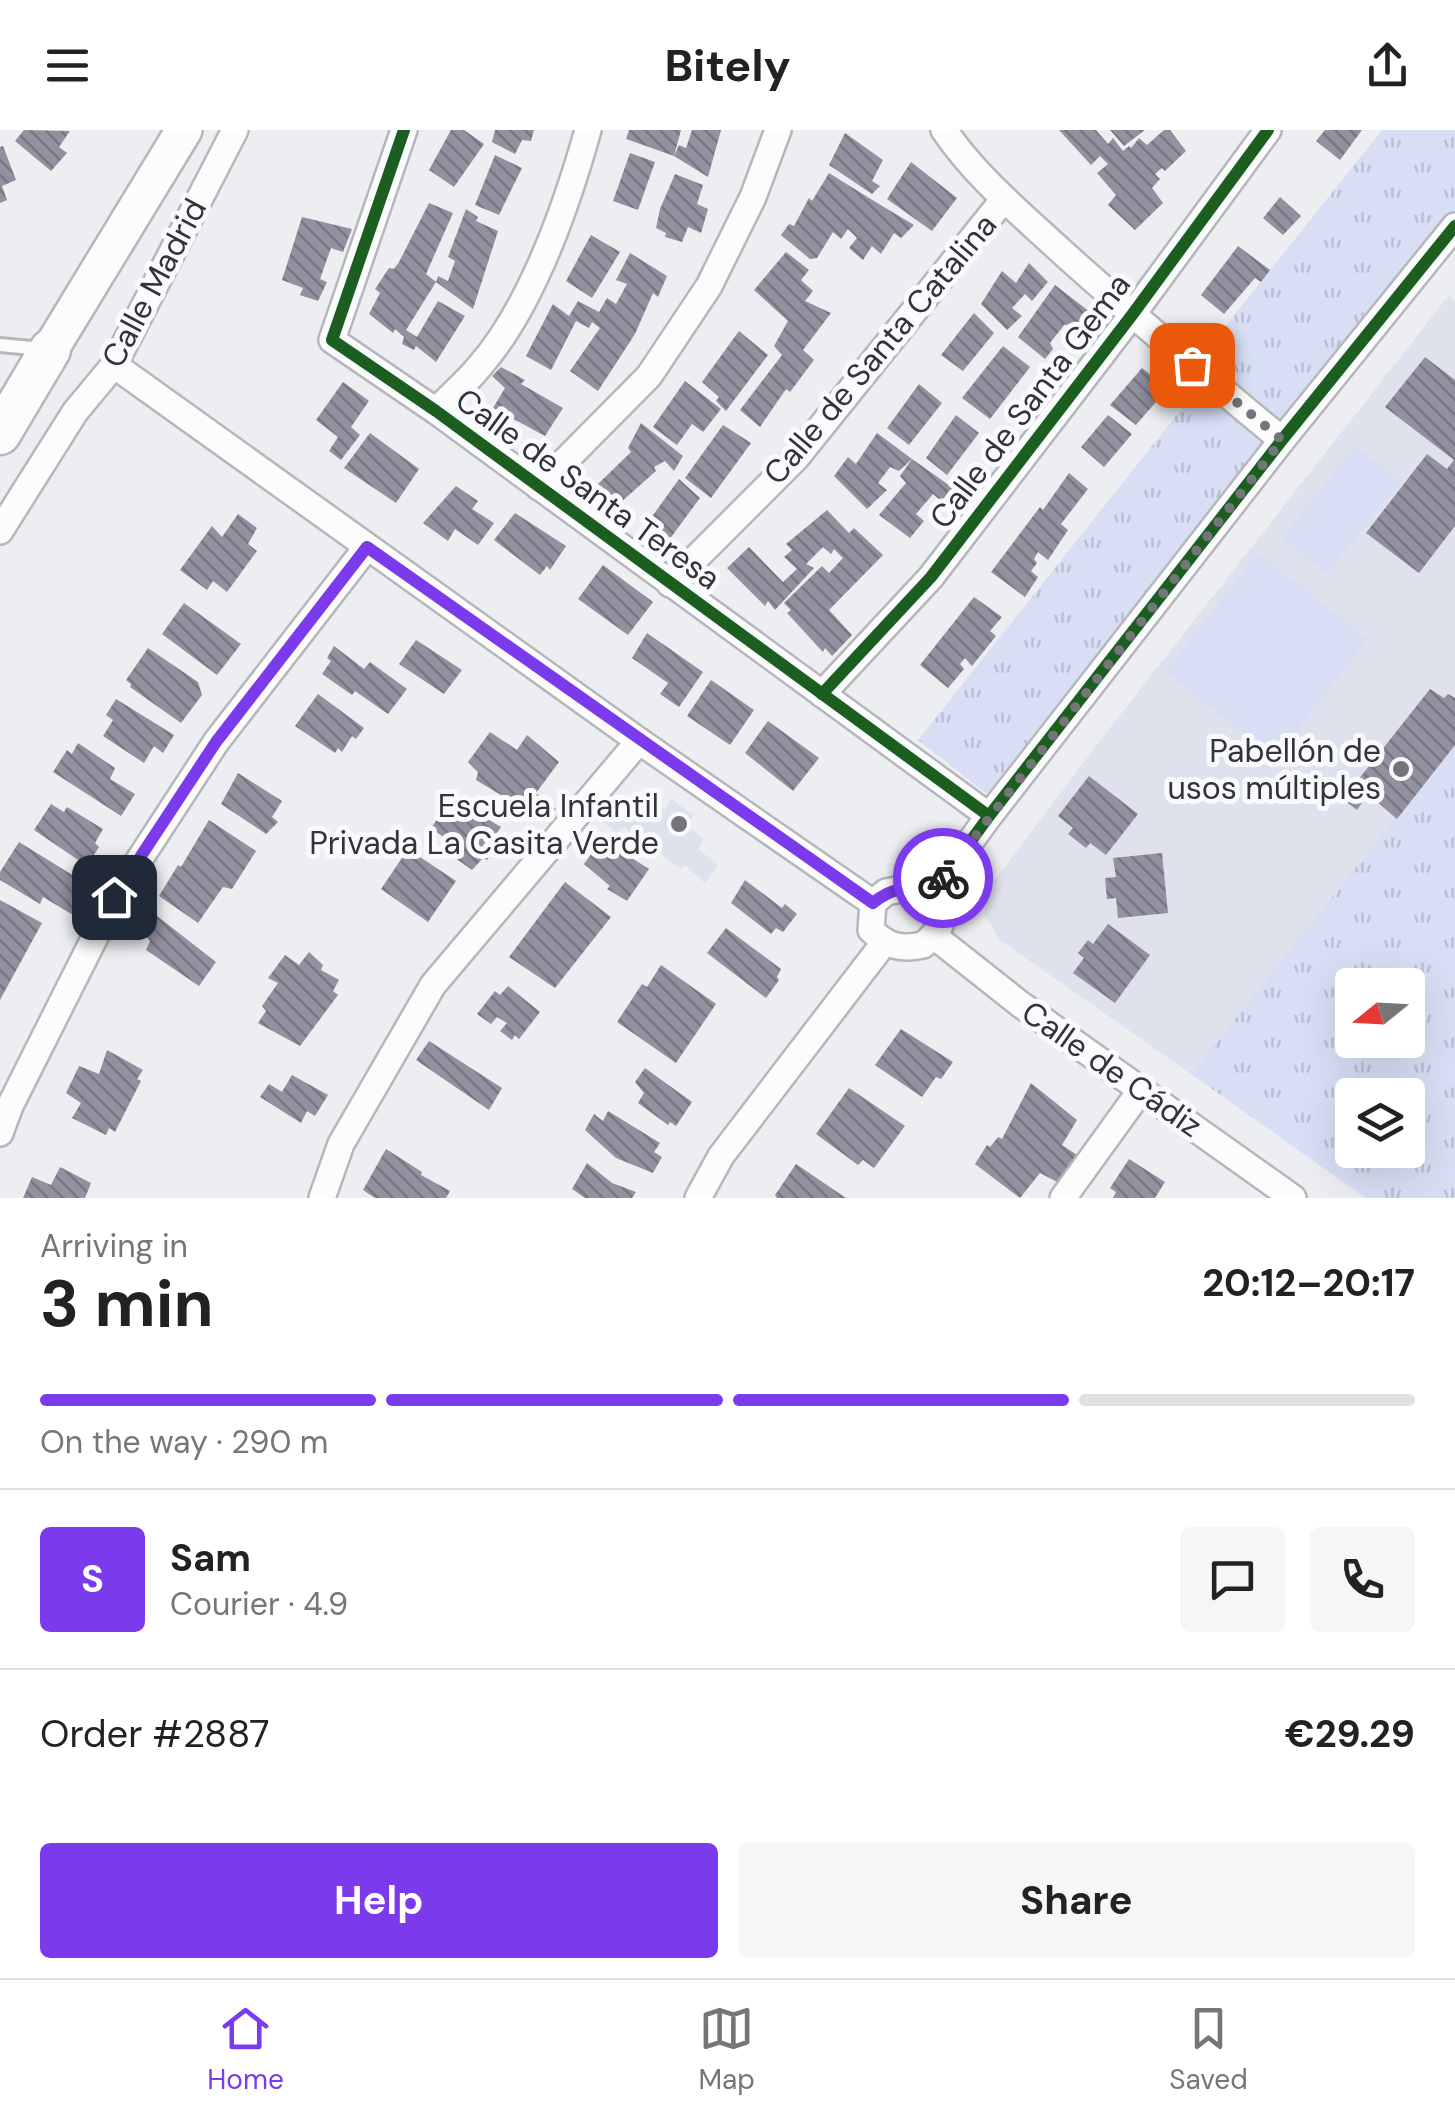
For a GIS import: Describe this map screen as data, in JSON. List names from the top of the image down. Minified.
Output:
{"streets":{"street":["Calle Madrid","Calle de Santa Catalina","Calle de Santa Gema","Calle de Santa Teresa","Calle de Cádiz"]},"crossings":[["Calle de Santa Catalina","Calle de Santa Teresa"],["Calle de Santa Gema","Calle de Santa Teresa"]],"places":["Pabellón de usos múltiples","Escuela Infantil Privada La Casita Verde"],"north":"left","page":{"header":"Bitely","heading":["3 min","Arriving in","20:12–20:17"],"panel":["Sam","Courier · 4.9","Order #2887","€29.29"],"bar":"On the way · 290 m","round":"S","buttons":["Help","Share"],"tabs":["Home","Map","Saved"]}}
